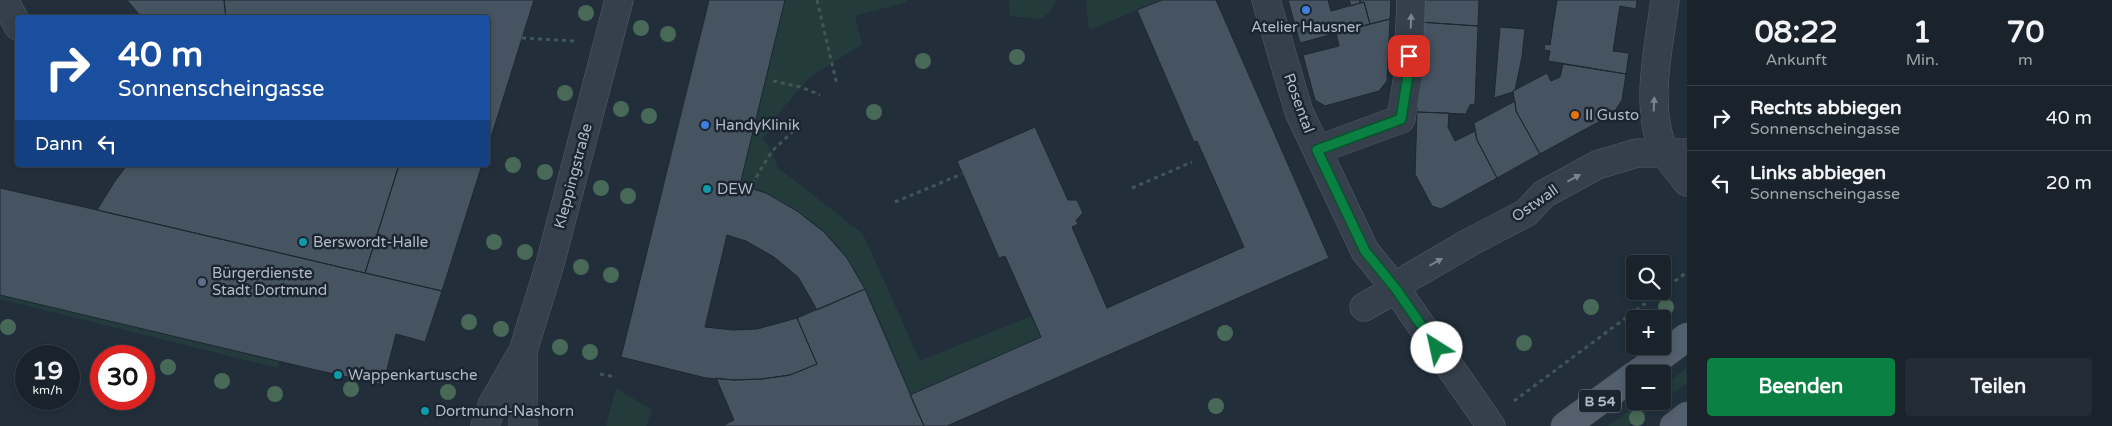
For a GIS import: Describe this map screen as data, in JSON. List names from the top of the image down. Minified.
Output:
{"streets":{"main road":["B 54"],"street":["Rosental","Kleppingstraße","Ostwall"]},"crossings":[["Rosental","Ostwall"]],"one_way":["Ostwall"],"places":["Atelier Hausner","Il Gusto","HandyKlinik","DEW","Berswordt-Halle","Bürgerdienste Stadt Dortmund","Wappenkartusche","Dortmund-Nashorn"],"page":{"eta":["08:22","Ankunft","1","Min.","70","m"],"turn":["40 m","Sonnenscheingasse"],"list":[{"name":"Rechts abbiegen","note":"Sonnenscheingasse","value":"40 m"},{"name":"Links abbiegen","note":"Sonnenscheingasse","value":"20 m"}],"then":"Dann","map_buttons":["+","−"],"speed":"19 km/h","limit":"30","buttons":["Beenden","Teilen"]}}
